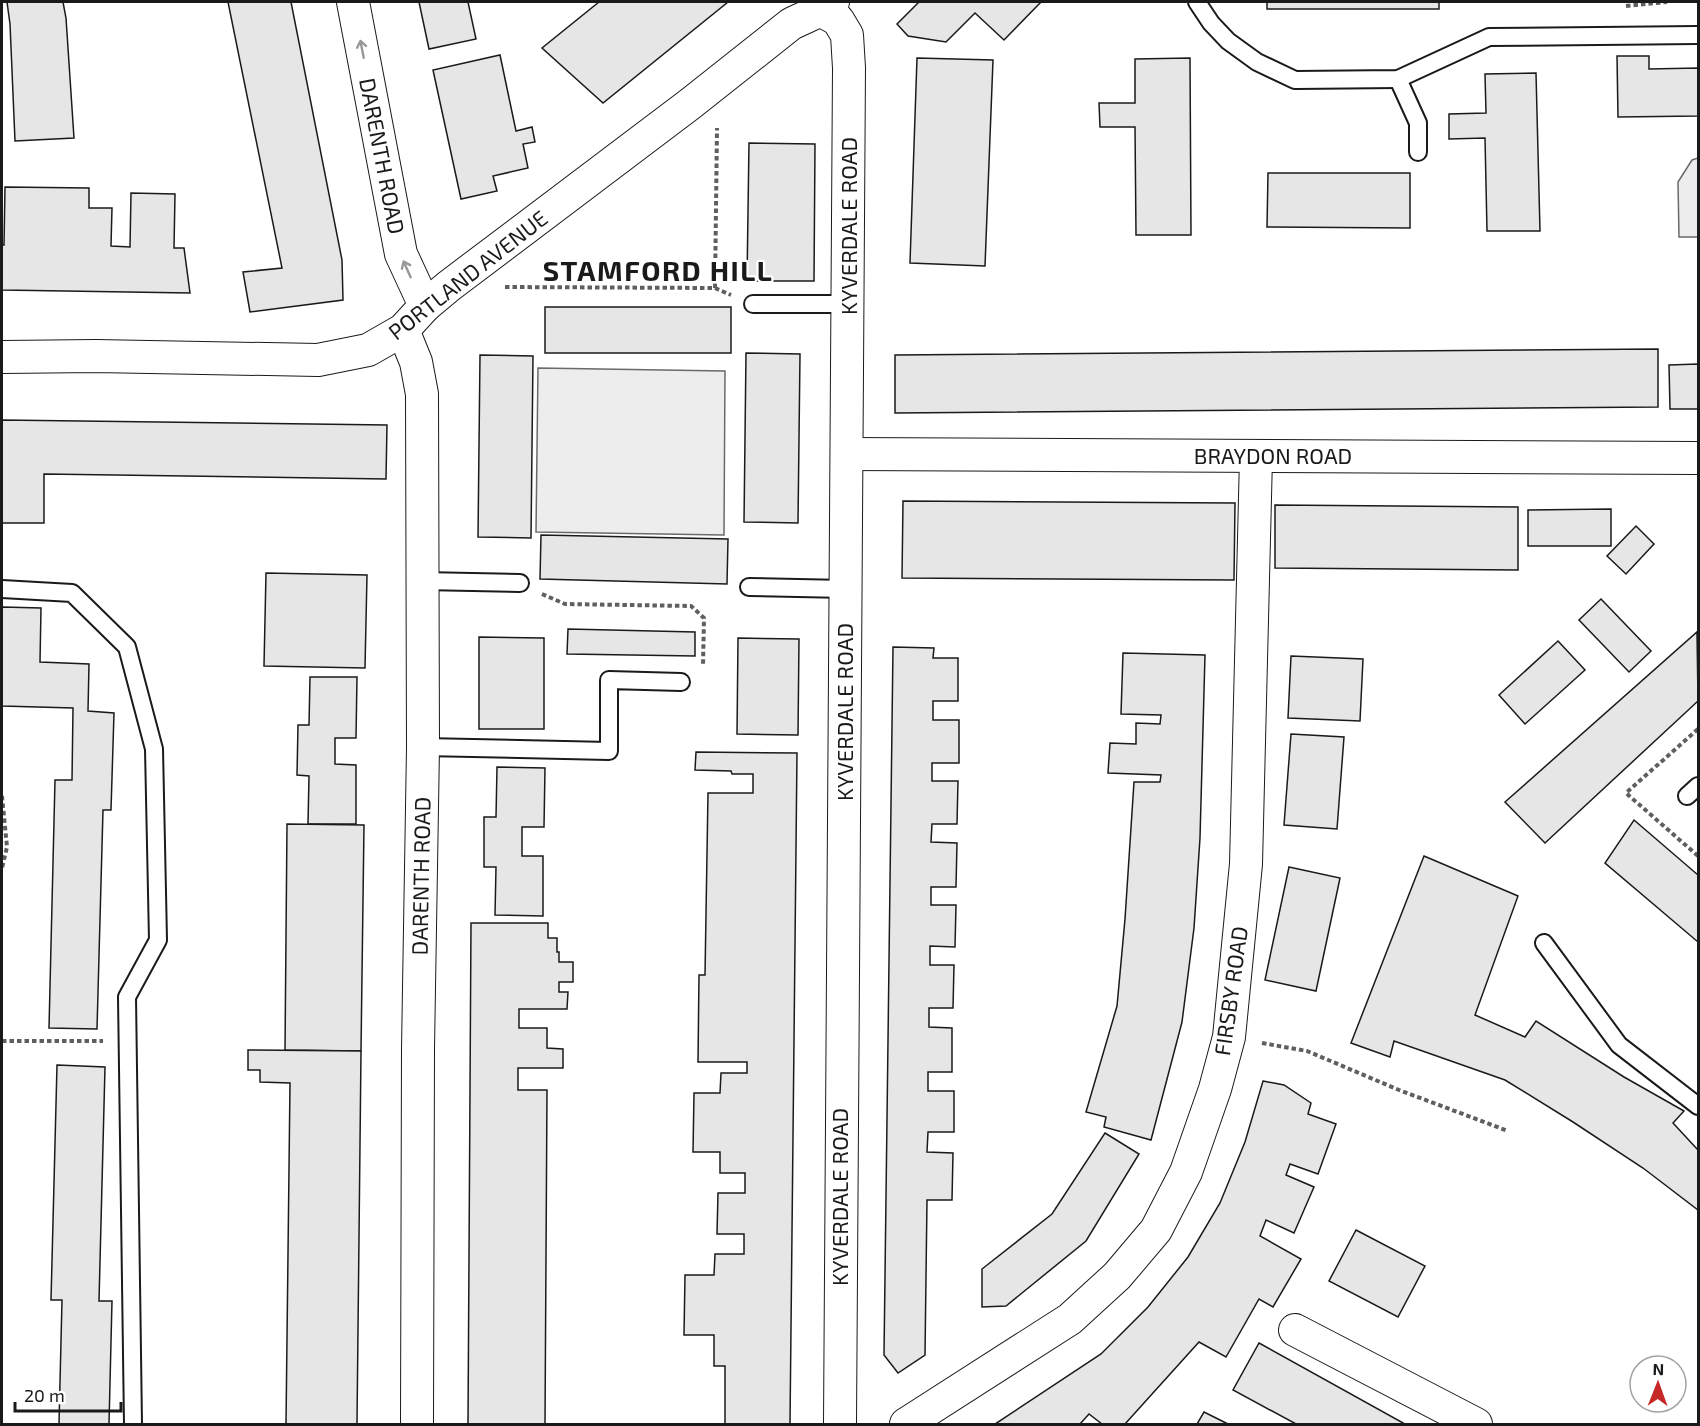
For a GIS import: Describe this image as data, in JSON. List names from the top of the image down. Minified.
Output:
{"streets":{"street":["DARENTH ROAD","KYVERDALE ROAD","PORTLAND AVENUE","BRAYDON ROAD","FIRSBY ROAD"]},"crossings":[["DARENTH ROAD","PORTLAND AVENUE"],["KYVERDALE ROAD","PORTLAND AVENUE"],["KYVERDALE ROAD","BRAYDON ROAD"],["BRAYDON ROAD","FIRSBY ROAD"]],"districts":["STAMFORD HILL"],"scale_bar":"20 m","north":"top"}
